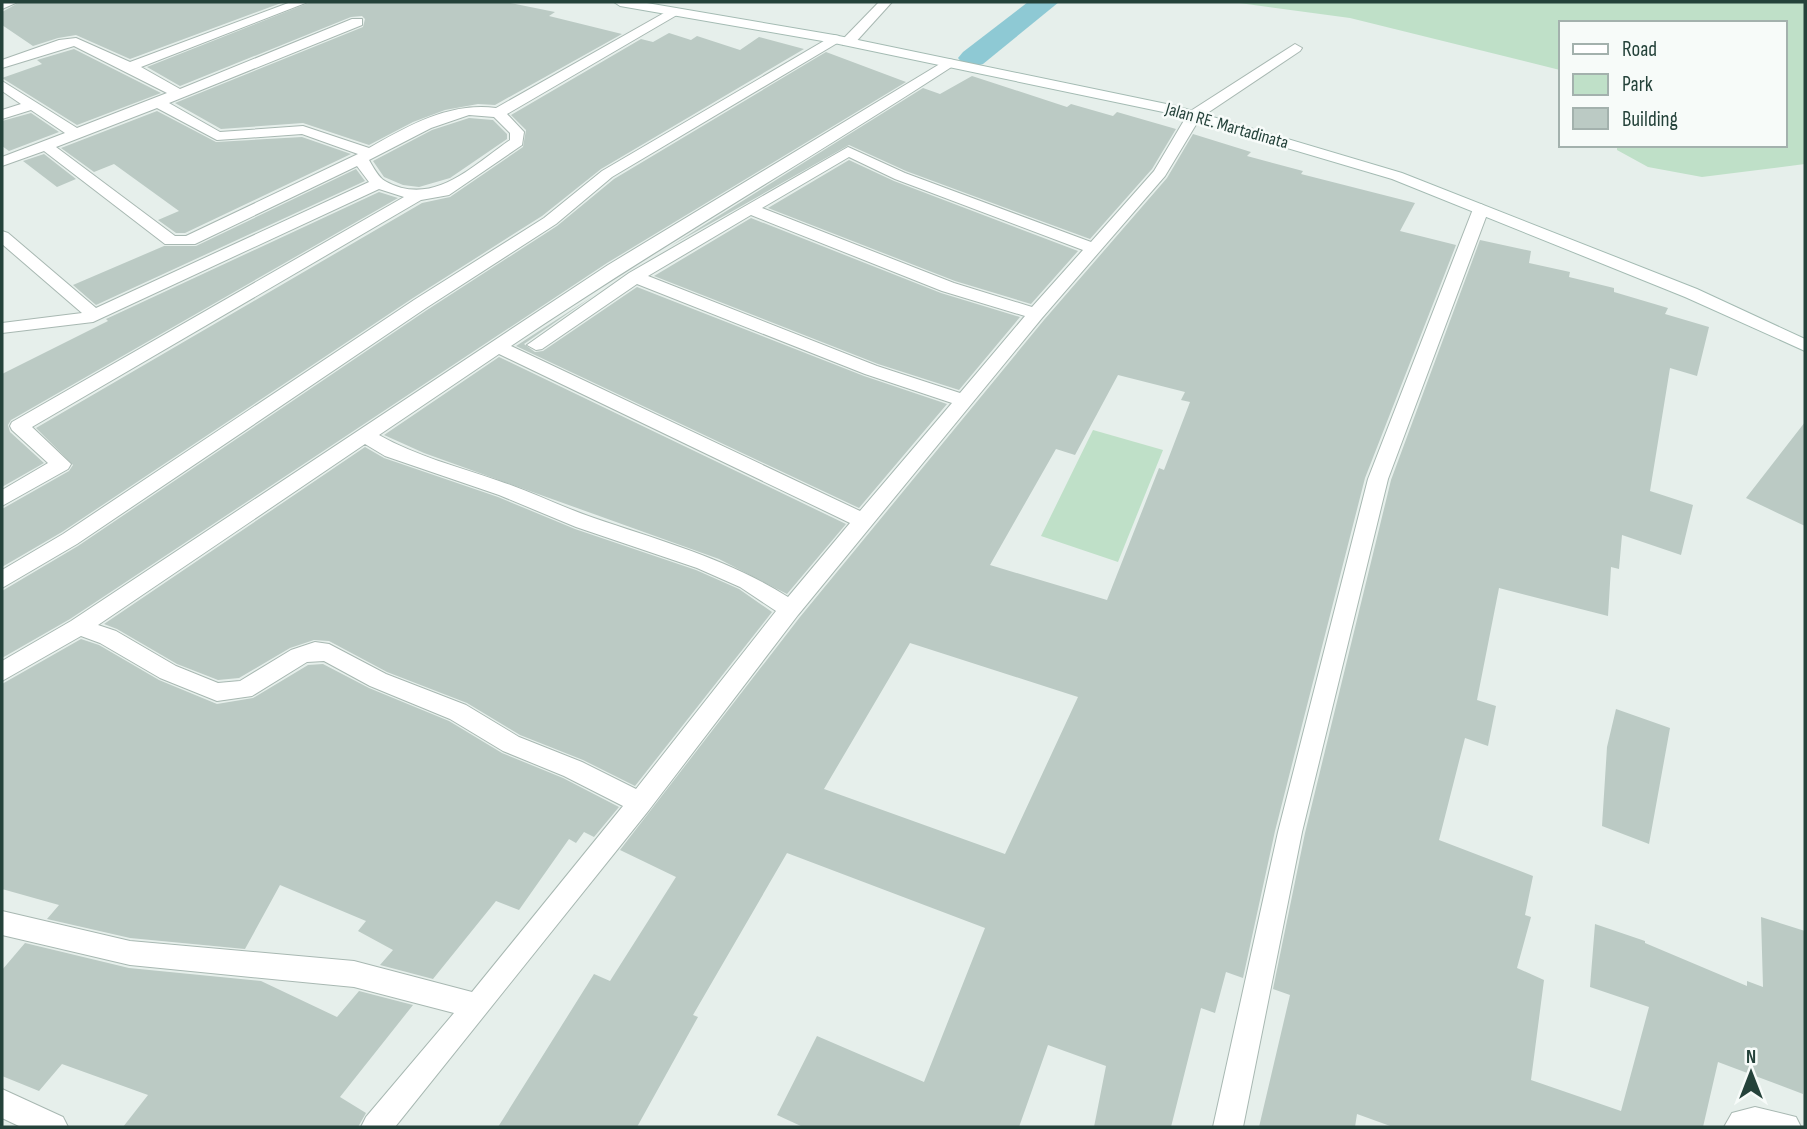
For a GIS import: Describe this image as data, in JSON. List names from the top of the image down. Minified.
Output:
{"streets":{"street":["Jalan RE. Martadinata"]},"legend":["Road","Park","Building"],"north":"top"}
